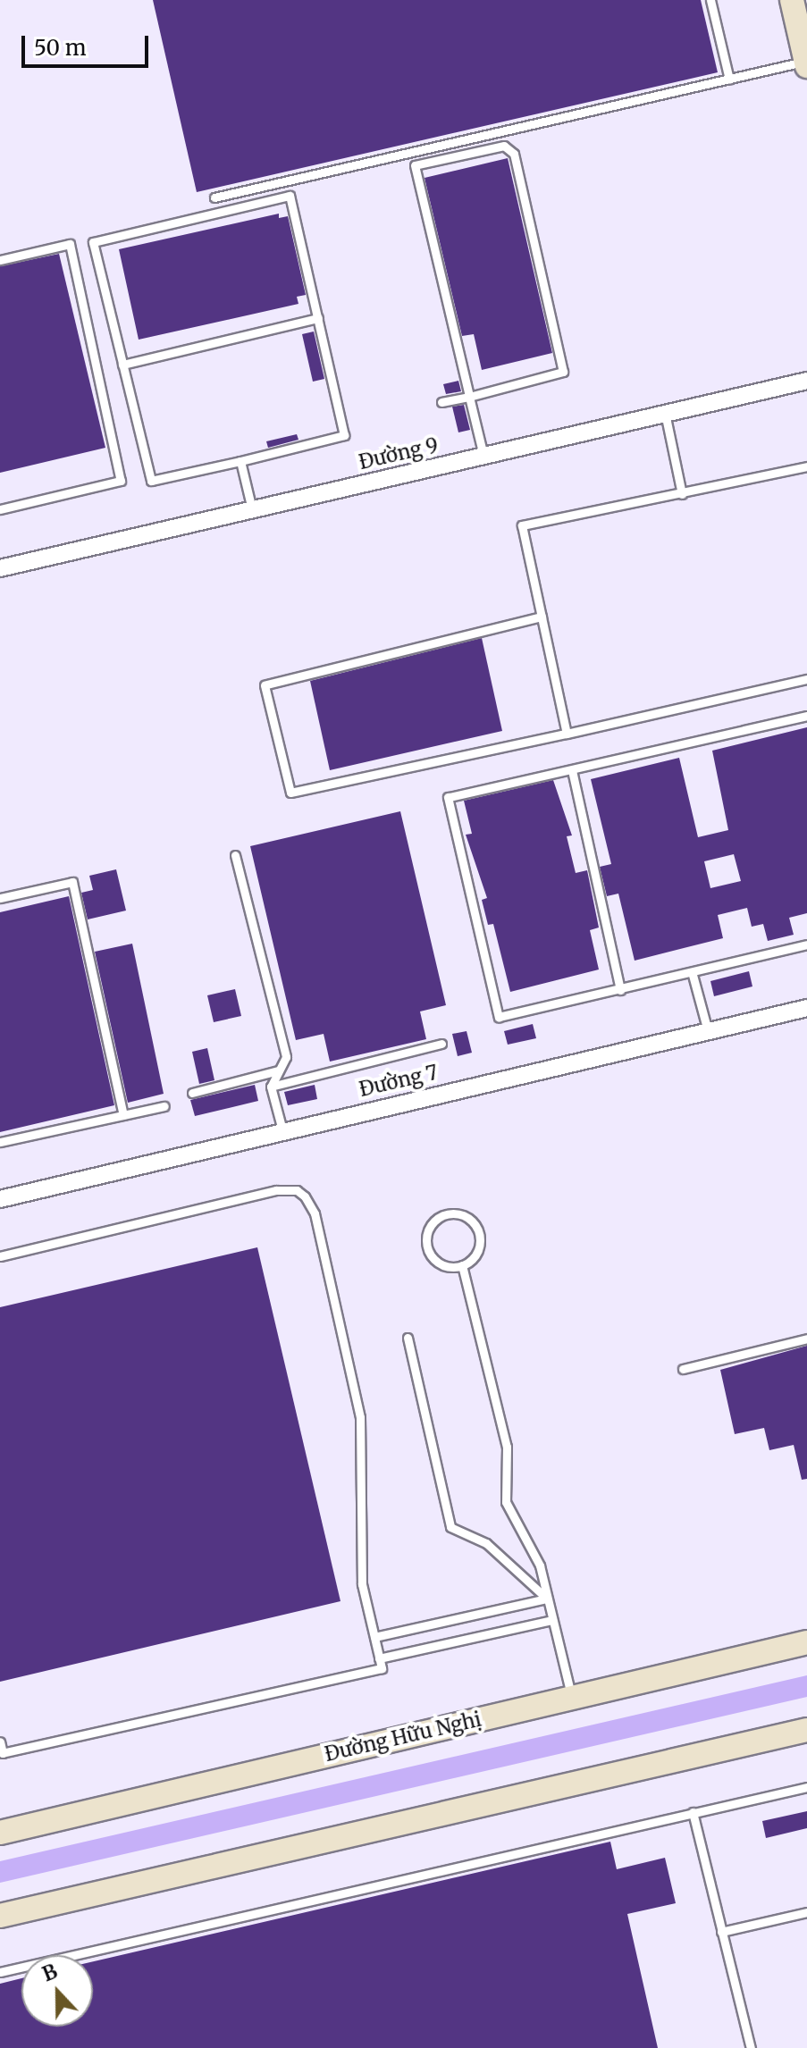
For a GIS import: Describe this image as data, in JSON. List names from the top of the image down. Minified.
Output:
{"streets":{"main road":["Đường Hữu Nghị"],"street":["Đường 9","Đường 7"]},"scale_bar":"50 m","north":"top"}
